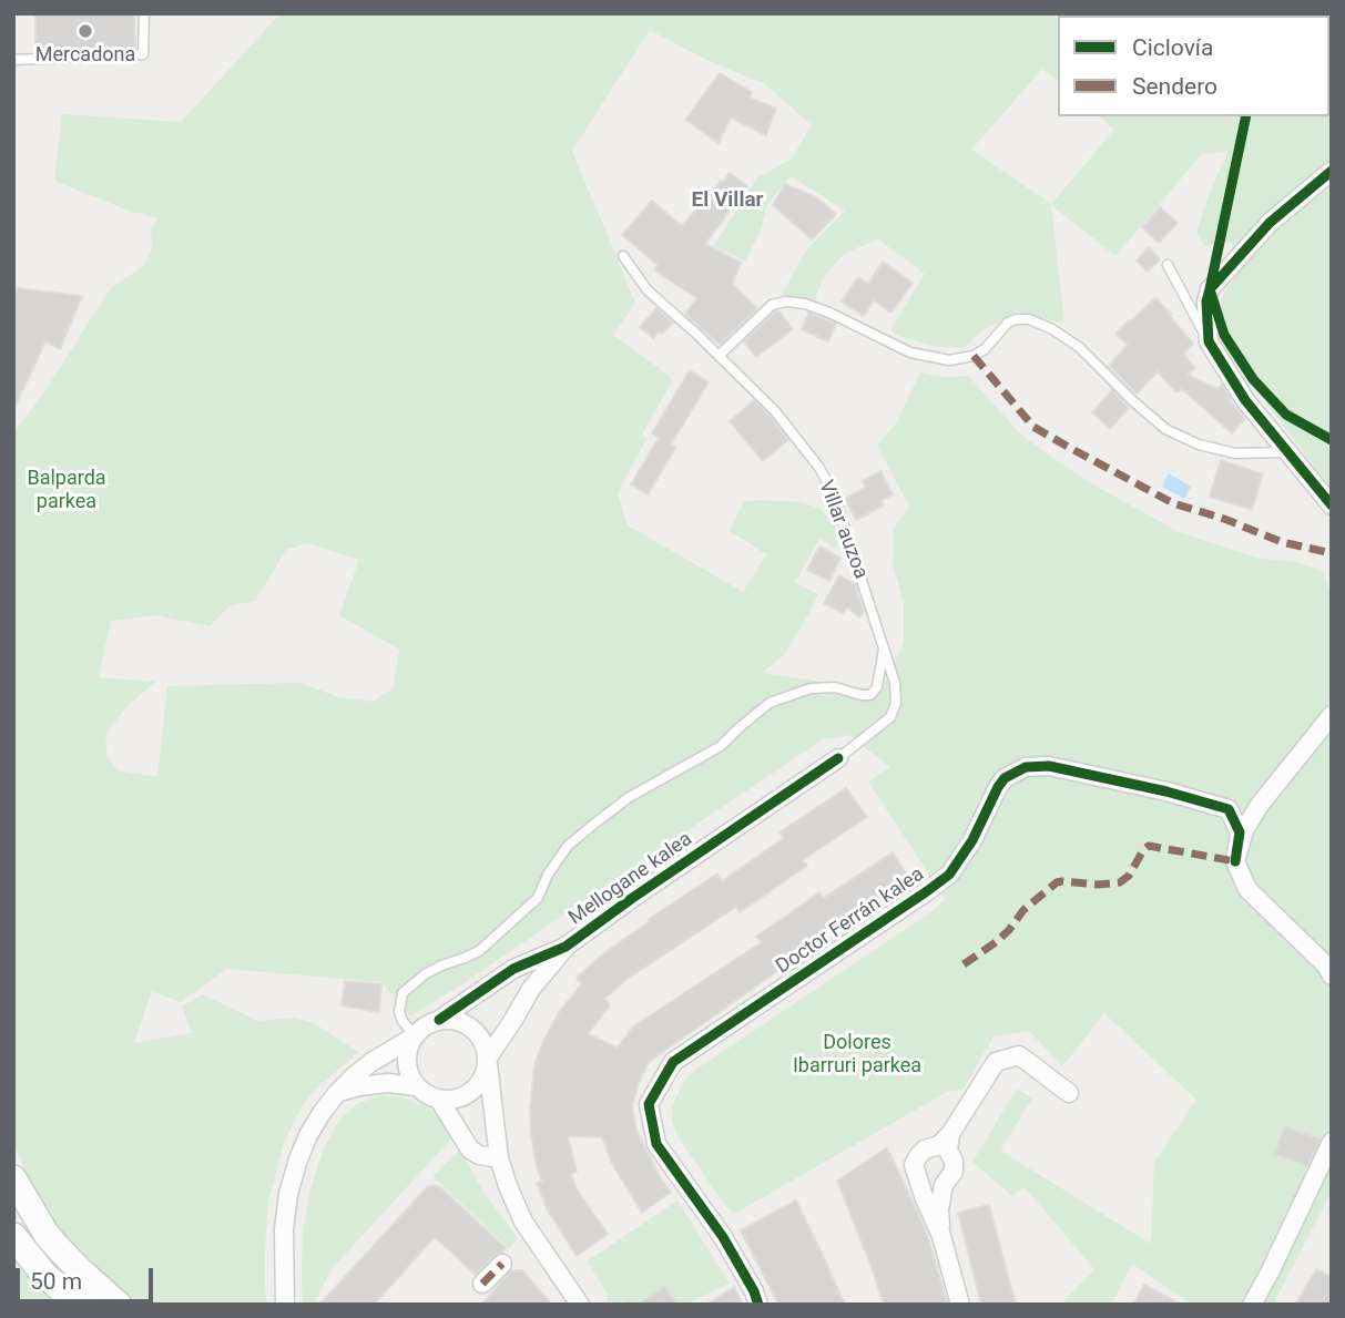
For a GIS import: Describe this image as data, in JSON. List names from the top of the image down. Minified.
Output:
{"streets":{"street":["Mellogane kalea","Doctor Ferrán kalea"],"lane":["Villar auzoa"]},"crossings":[["Villar auzoa","Mellogane kalea"]],"districts":["El Villar"],"parks":["Balparda parkea","Dolores Ibarruri parkea"],"places":["Mercadona"],"legend":["Ciclovía","Sendero"],"scale_bar":"50 m"}
